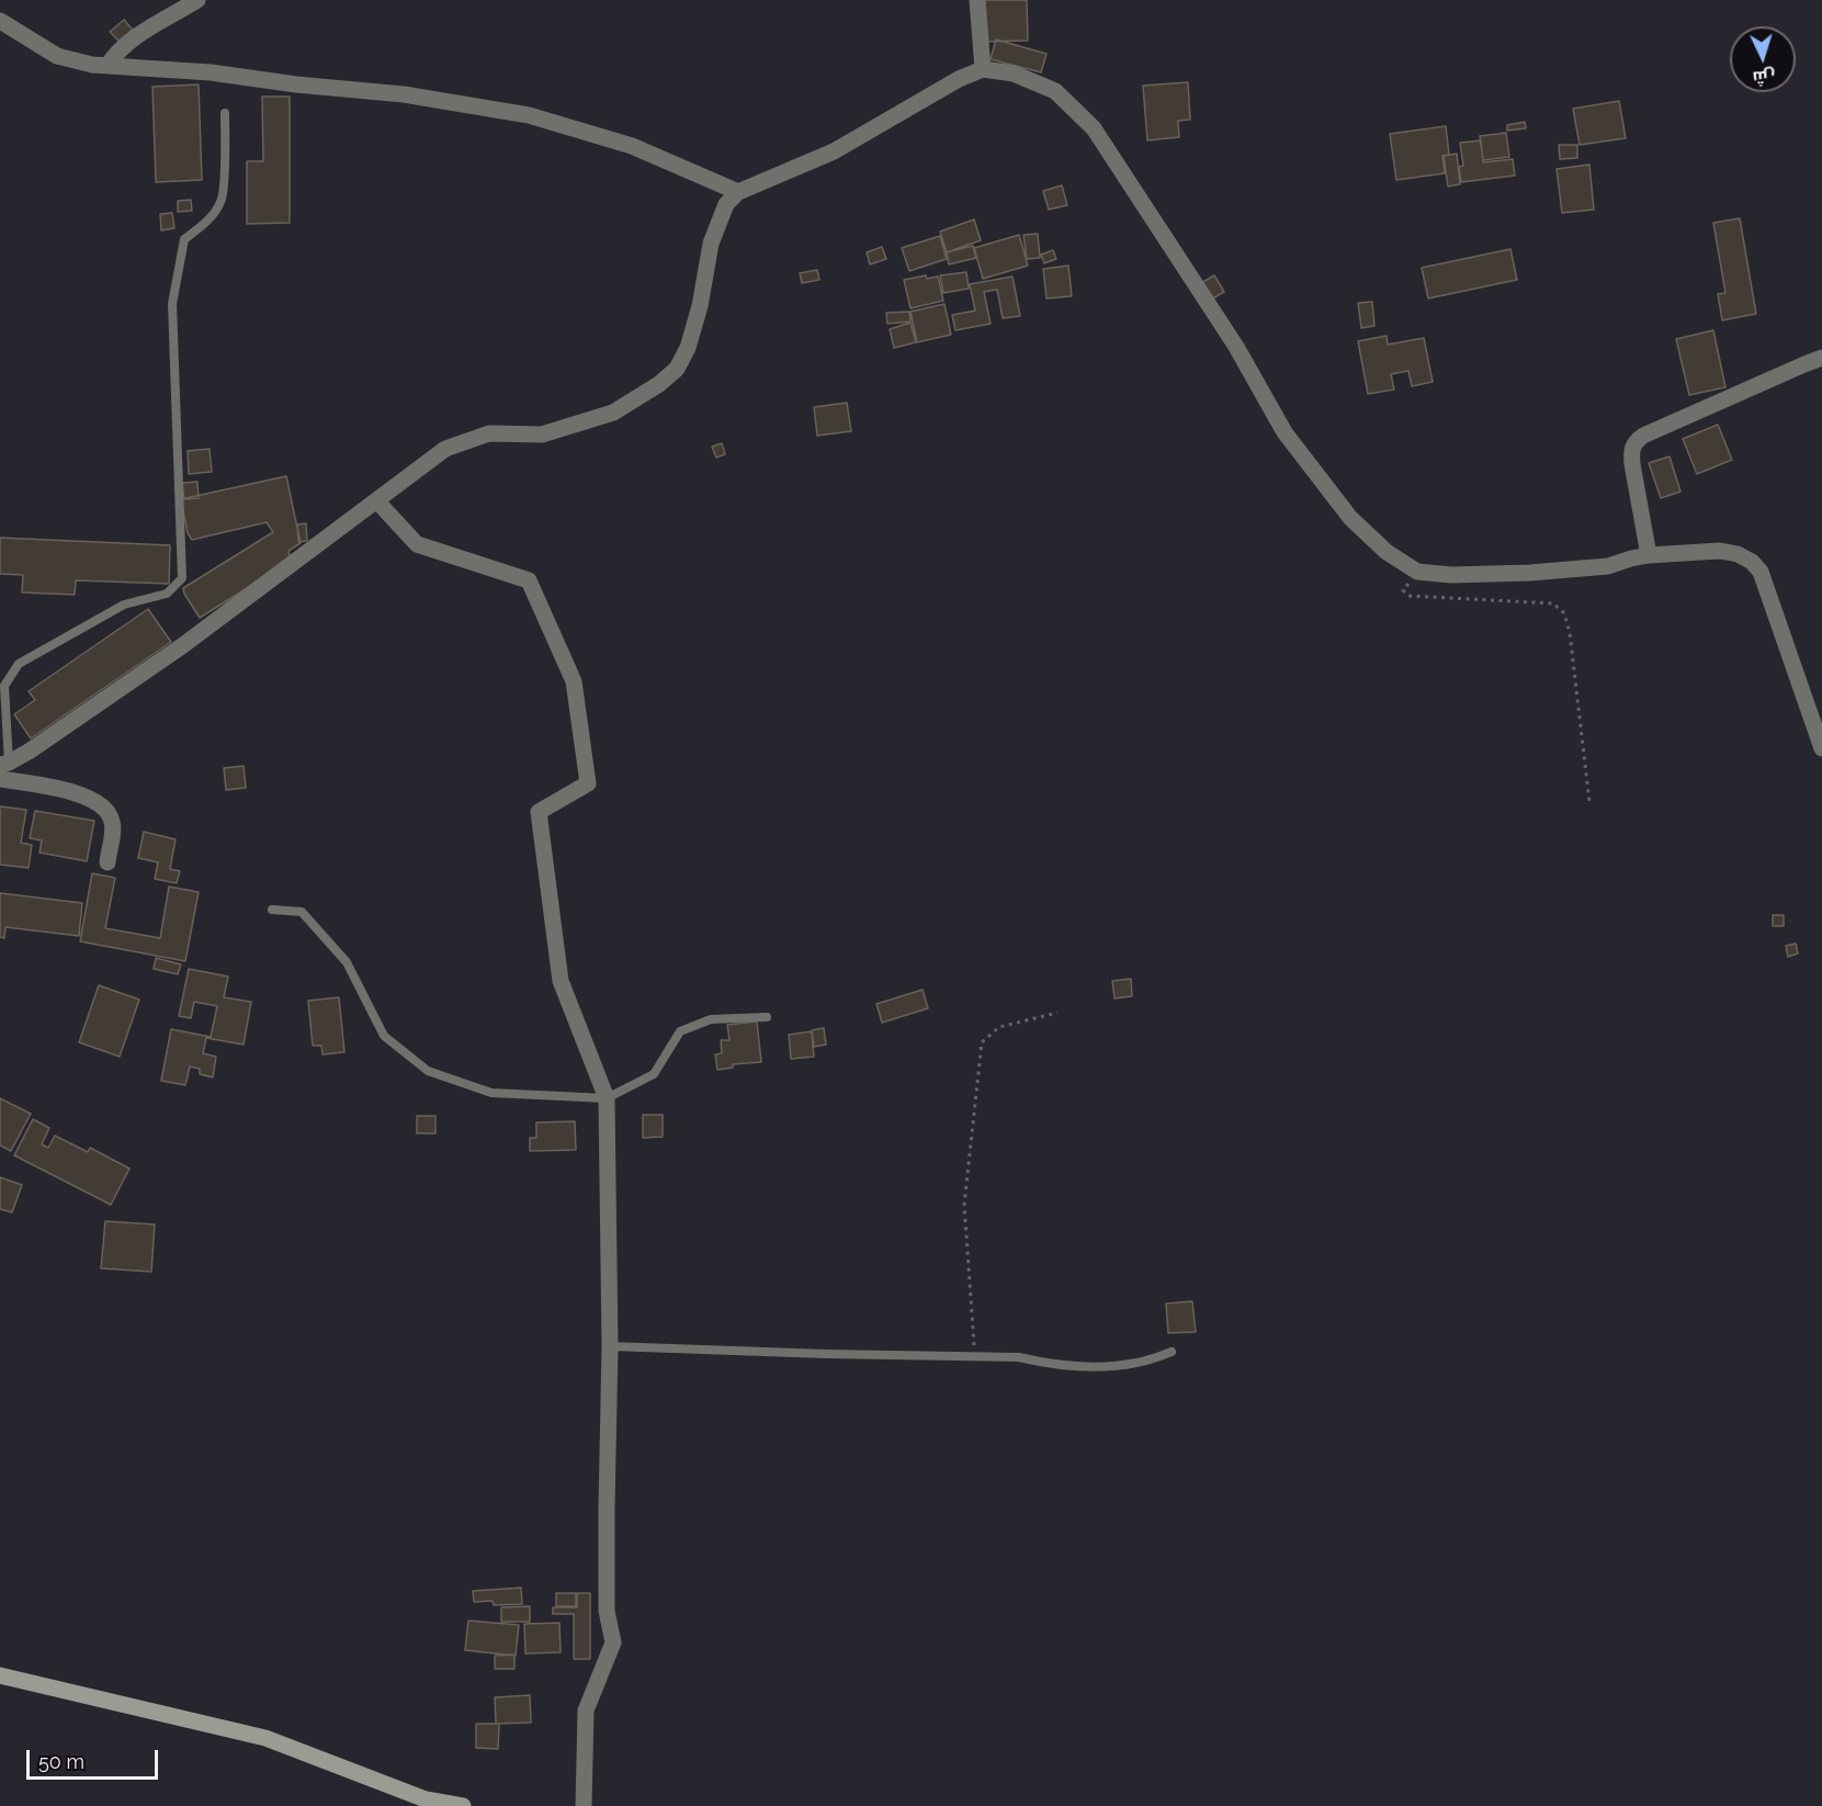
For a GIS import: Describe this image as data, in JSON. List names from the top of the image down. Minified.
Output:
{"scale_bar":"50 m","north":"bottom"}
